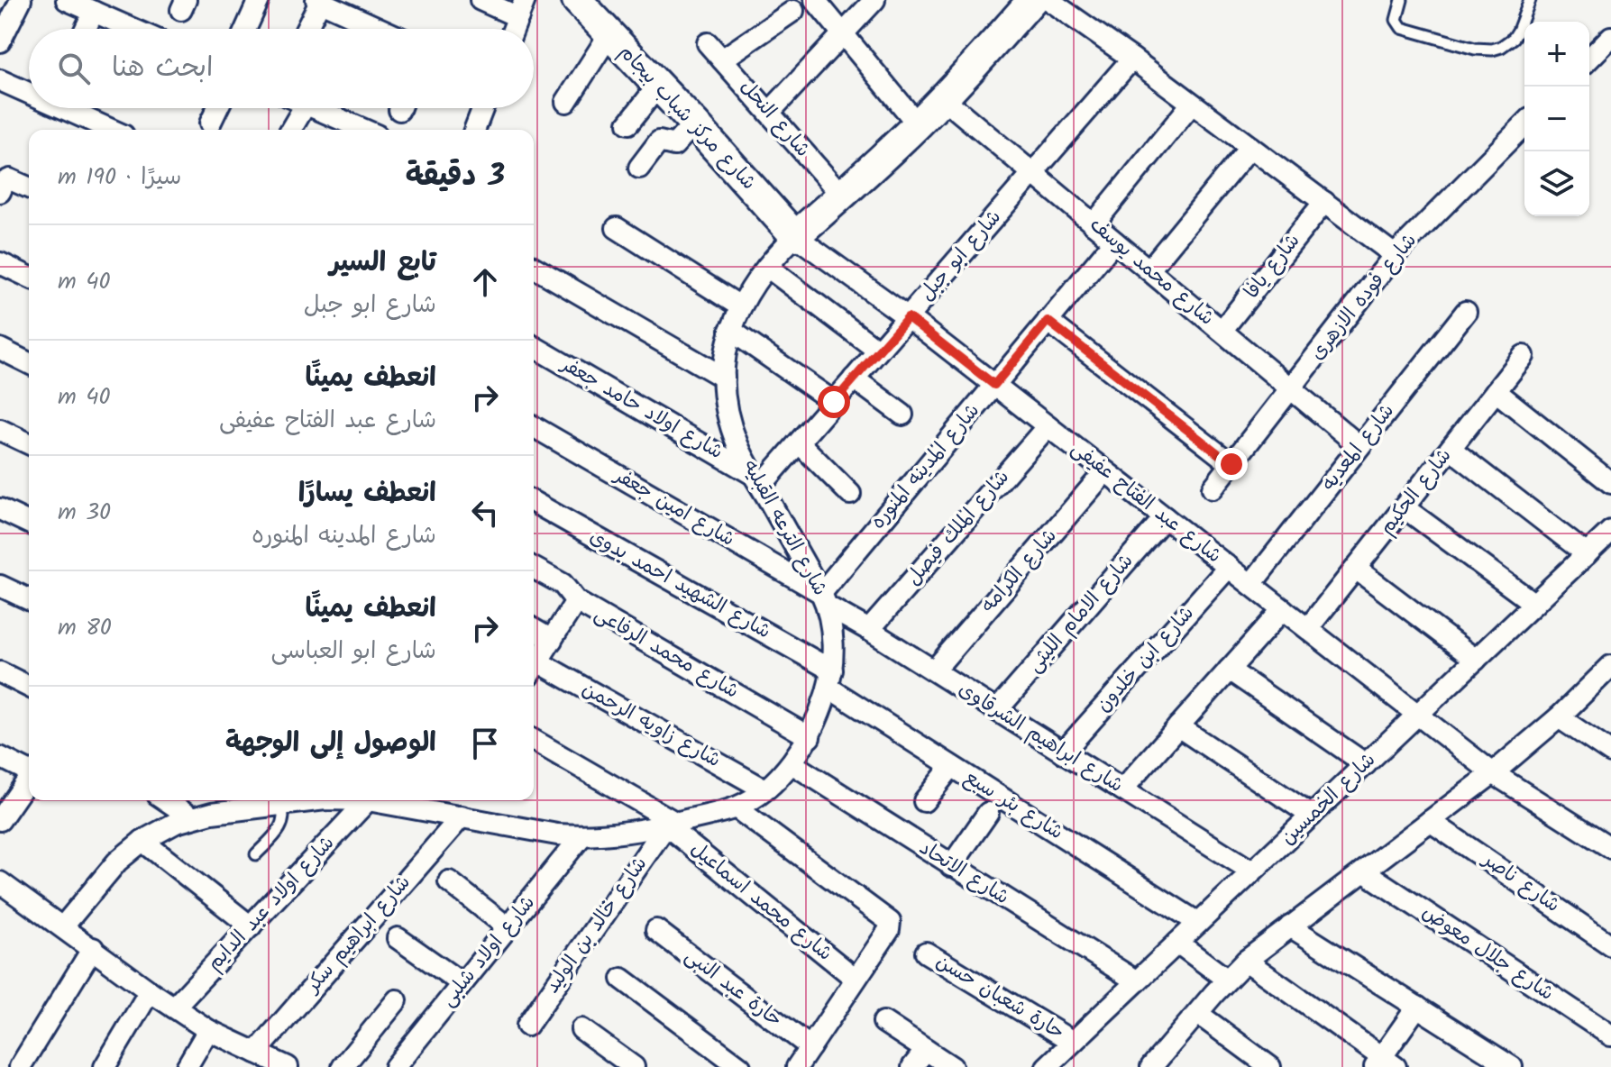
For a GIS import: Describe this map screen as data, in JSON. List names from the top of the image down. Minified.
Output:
{"streets":{"main road":["شارع مركز شباب بيجام","شارع الترعه القبليه"],"street":["شارع النحل","شارع ابو جبل","شارع يافا","شارع محمد يوسف","شارع فوده الازهرى","شارع اولاد حامد جعفر","شارع المعديه","شارع المدينه المنوره","شارع الحكيم","شارع عبد الفتاح عفيفى","شارع امين جعفر","شارع الملك فيصل","شارع الكرامه","شارع الشهيد احمد بدوى","شارع الامام الليثى","شارع محمد الرفاعى","شارع ابن خلدون","شارع زاويه الرحمن","شارع ابراهيم الشرقاوى","شارع الخمسين","شارع بئر سبع","شارع الاتحاد","شارع ناصر","شارع محمد اسماعيل","شارع اولاد عبد الدايم","شارع خالد بن الوليد","شارع ابراهيم سكر","شارع اولاد شلبى","شارع جلال معوض","حارة عبد النبى","حارة شعبان حسن"]},"crossings":[["شارع مركز شباب بيجام","شارع عبد الفتاح عفيفى"],["شارع مركز شباب بيجام","شارع الترعه القبليه"],["شارع النحل","شارع الترعه القبليه"],["شارع ابو جبل","شارع محمد يوسف"],["شارع ابو جبل","شارع اولاد حامد جعفر"],["شارع ابو جبل","شارع عبد الفتاح عفيفى"],["شارع ابو جبل","شارع الترعه القبليه"],["شارع يافا","شارع محمد يوسف"],["شارع محمد يوسف","شارع فوده الازهرى"],["شارع محمد يوسف","شارع المعديه"],["شارع محمد يوسف","شارع المدينه المنوره"],["شارع محمد يوسف","شارع الترعه القبليه"],["شارع اولاد حامد جعفر","شارع الترعه القبليه"],["شارع المعديه","شارع عبد الفتاح عفيفى"],["شارع المدينه المنوره","شارع عبد الفتاح عفيفى"],["شارع المدينه المنوره","شارع امين جعفر"],["شارع المدينه المنوره","شارع الترعه القبليه"],["شارع المدينه المنوره","شارع ابراهيم الشرقاوى"],["شارع الحكيم","شارع عبد الفتاح عفيفى"],["شارع عبد الفتاح عفيفى","شارع الترعه القبليه"],["شارع عبد الفتاح عفيفى","شارع الملك فيصل"],["شارع عبد الفتاح عفيفى","شارع الكرامه"],["شارع عبد الفتاح عفيفى","شارع الامام الليثى"],["شارع عبد الفتاح عفيفى","شارع ابن خلدون"],["شارع عبد الفتاح عفيفى","شارع الخمسين"],["شارع امين جعفر","شارع الترعه القبليه"],["شارع امين جعفر","شارع ابراهيم الشرقاوى"],["شارع الترعه القبليه","شارع الشهيد احمد بدوى"],["شارع الترعه القبليه","شارع محمد الرفاعى"],["شارع الترعه القبليه","شارع زاويه الرحمن"],["شارع الترعه القبليه","شارع ابراهيم الشرقاوى"],["شارع الترعه القبليه","شارع بئر سبع"],["شارع الترعه القبليه","شارع الاتحاد"],["شارع الترعه القبليه","شارع محمد اسماعيل"],["شارع الترعه القبليه","شارع اولاد عبد الدايم"],["شارع الترعه القبليه","شارع خالد بن الوليد"],["شارع الترعه القبليه","شارع ابراهيم سكر"],["شارع الترعه القبليه","شارع اولاد شلبى"],["شارع الملك فيصل","شارع ابراهيم الشرقاوى"],["شارع الكرامه","شارع ابراهيم الشرقاوى"],["شارع الشهيد احمد بدوى","شارع بئر سبع"],["شارع الامام الليثى","شارع ابراهيم الشرقاوى"],["شارع ابن خلدون","شارع ابراهيم الشرقاوى"],["شارع ابراهيم الشرقاوى","شارع الخمسين"],["شارع الخمسين","شارع بئر سبع"],["شارع الخمسين","شارع الاتحاد"],["شارع الخمسين","حارة شعبان حسن"],["شارع محمد اسماعيل","شارع خالد بن الوليد"]],"page":{"map_buttons":["+","−"],"search":"ابحث هنا","heading":["3 دقيقة","سيرًا · 190 m"],"list":[["تابع السير","شارع ابو جبل","40 m"],["انعطف يمينًا","شارع عبد الفتاح عفيفى","40 m"],["انعطف يسارًا","شارع المدينه المنوره","30 m"],["انعطف يمينًا","شارع ابو العباسى","80 m"],"الوصول إلى الوجهة"]}}
